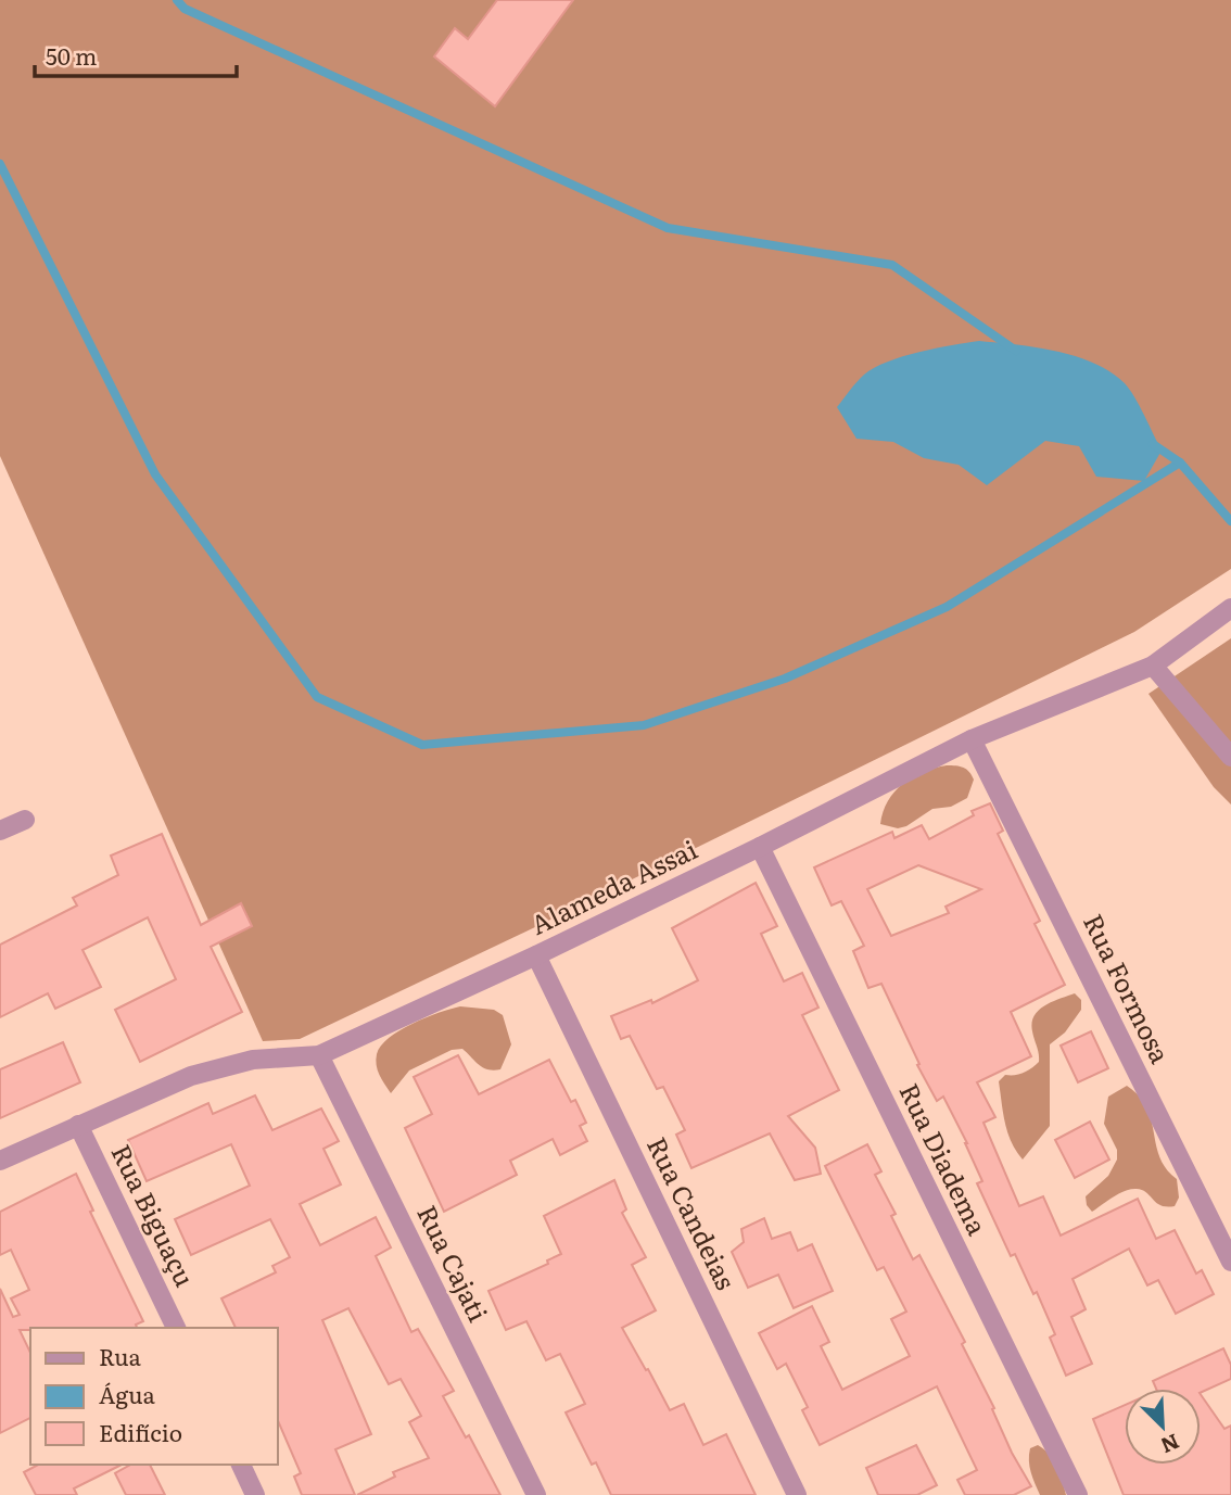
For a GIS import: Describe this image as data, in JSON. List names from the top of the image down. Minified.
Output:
{"streets":{"street":["Alameda Assai","Rua Formosa","Rua Diadema","Rua Candeias","Rua Biguaçu","Rua Cajati"]},"crossings":[["Alameda Assai","Rua Formosa"],["Alameda Assai","Rua Diadema"],["Alameda Assai","Rua Candeias"],["Alameda Assai","Rua Biguaçu"],["Alameda Assai","Rua Cajati"]],"legend":["Rua","Água","Edifício"],"scale_bar":"50 m","north":"bottom right"}
